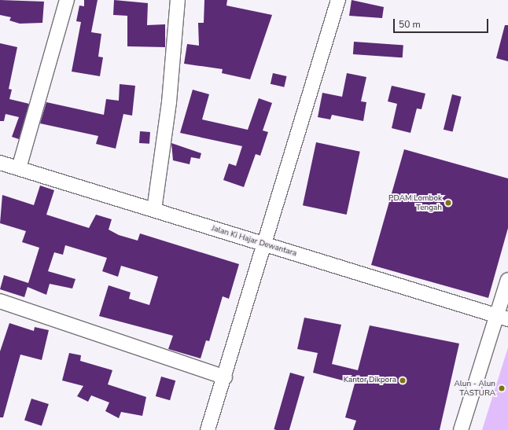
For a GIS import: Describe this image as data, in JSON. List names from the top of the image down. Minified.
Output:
{"streets":{"street":["Jalan Ki Hajar Dewantara"]},"places":["PDAM Lombok Tengah","Kantor Dikpora","Alun - Alun TASTURA"],"scale_bar":"50 m"}
